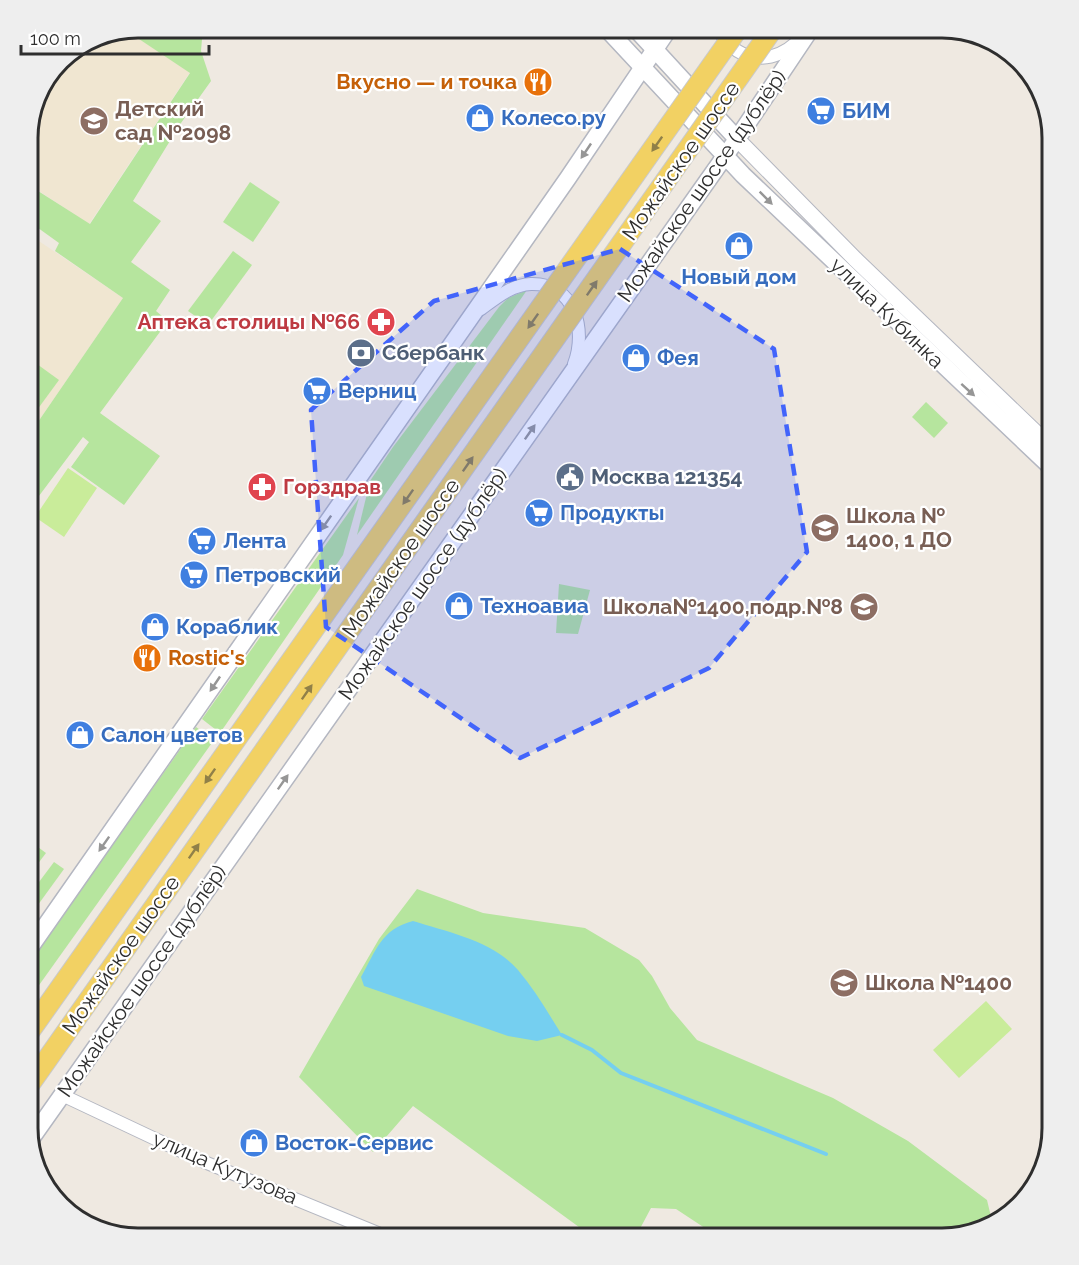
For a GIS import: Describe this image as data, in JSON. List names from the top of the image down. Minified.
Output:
{"streets":{"main road":["Можайское шоссе","Можайское шоссе (дублёр)","улица Кубинка"],"street":["улица Кутузова"]},"crossings":[["Можайское шоссе (дублёр)","улица Кубинка"],["Можайское шоссе (дублёр)","улица Кутузова"]],"one_way":["улица Кубинка"],"places":{"restaurant":["Вкусно — и точка","Rostic's"],"supermarket":["БИМ","Верниц","Продукты","Лента","Петровский"],"shop":["Колесо.ру","Новый дом","Фея","Техноавиа","Кораблик","Салон цветов","Восток-Сервис"],"school or university":["Детский сад №2098","Школа № 1400, 1 ДО","Школа№1400,подр.№8","Школа №1400"],"pharmacy":["Аптека столицы №66","Горздрав"],"bank":["Сбербанк"],"public building":["Москва 121354"]},"scale_bar":"100 m"}
